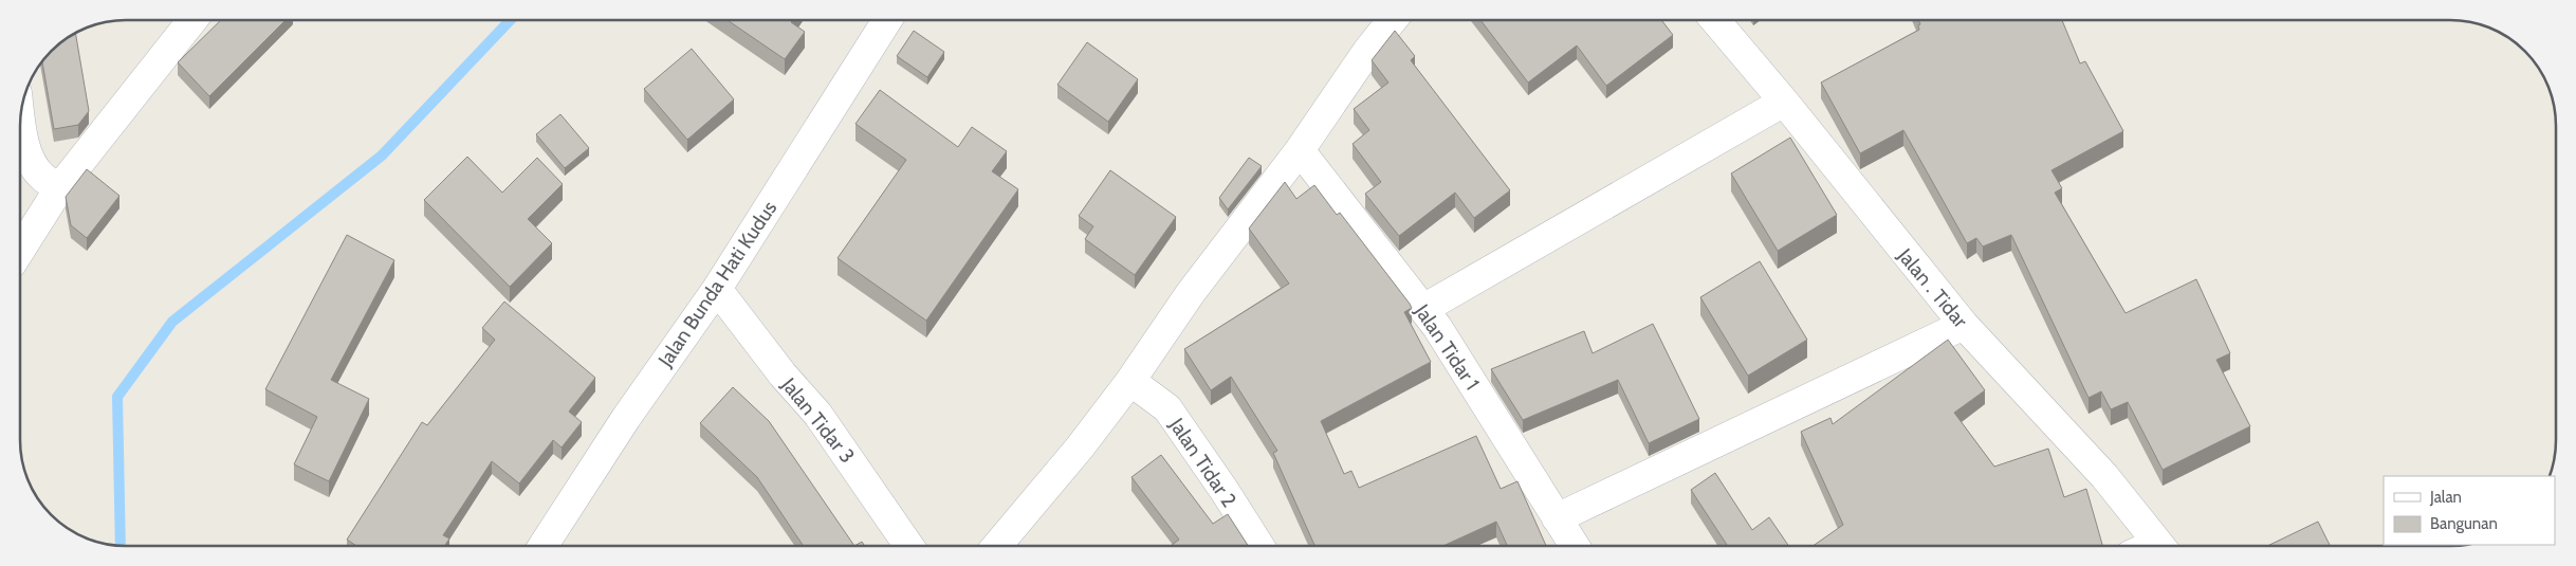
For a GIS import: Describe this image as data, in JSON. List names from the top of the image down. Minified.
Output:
{"streets":{"street":["Jalan Bunda Hati Kudus","Jalan . Tidar","Jalan Tidar 1","Jalan Tidar 3","Jalan Tidar 2"]},"crossings":[["Jalan Bunda Hati Kudus","Jalan Tidar 3"]],"legend":["Jalan","Bangunan"]}
